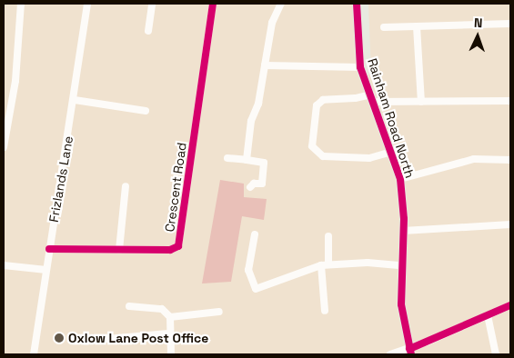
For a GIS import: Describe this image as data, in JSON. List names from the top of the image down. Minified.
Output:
{"streets":{"main road":["Rainham Road North"],"street":["Frizlands Lane","Crescent Road"]},"crossings":[["Frizlands Lane","Crescent Road"]],"places":["Oxlow Lane Post Office"],"north":"top"}
